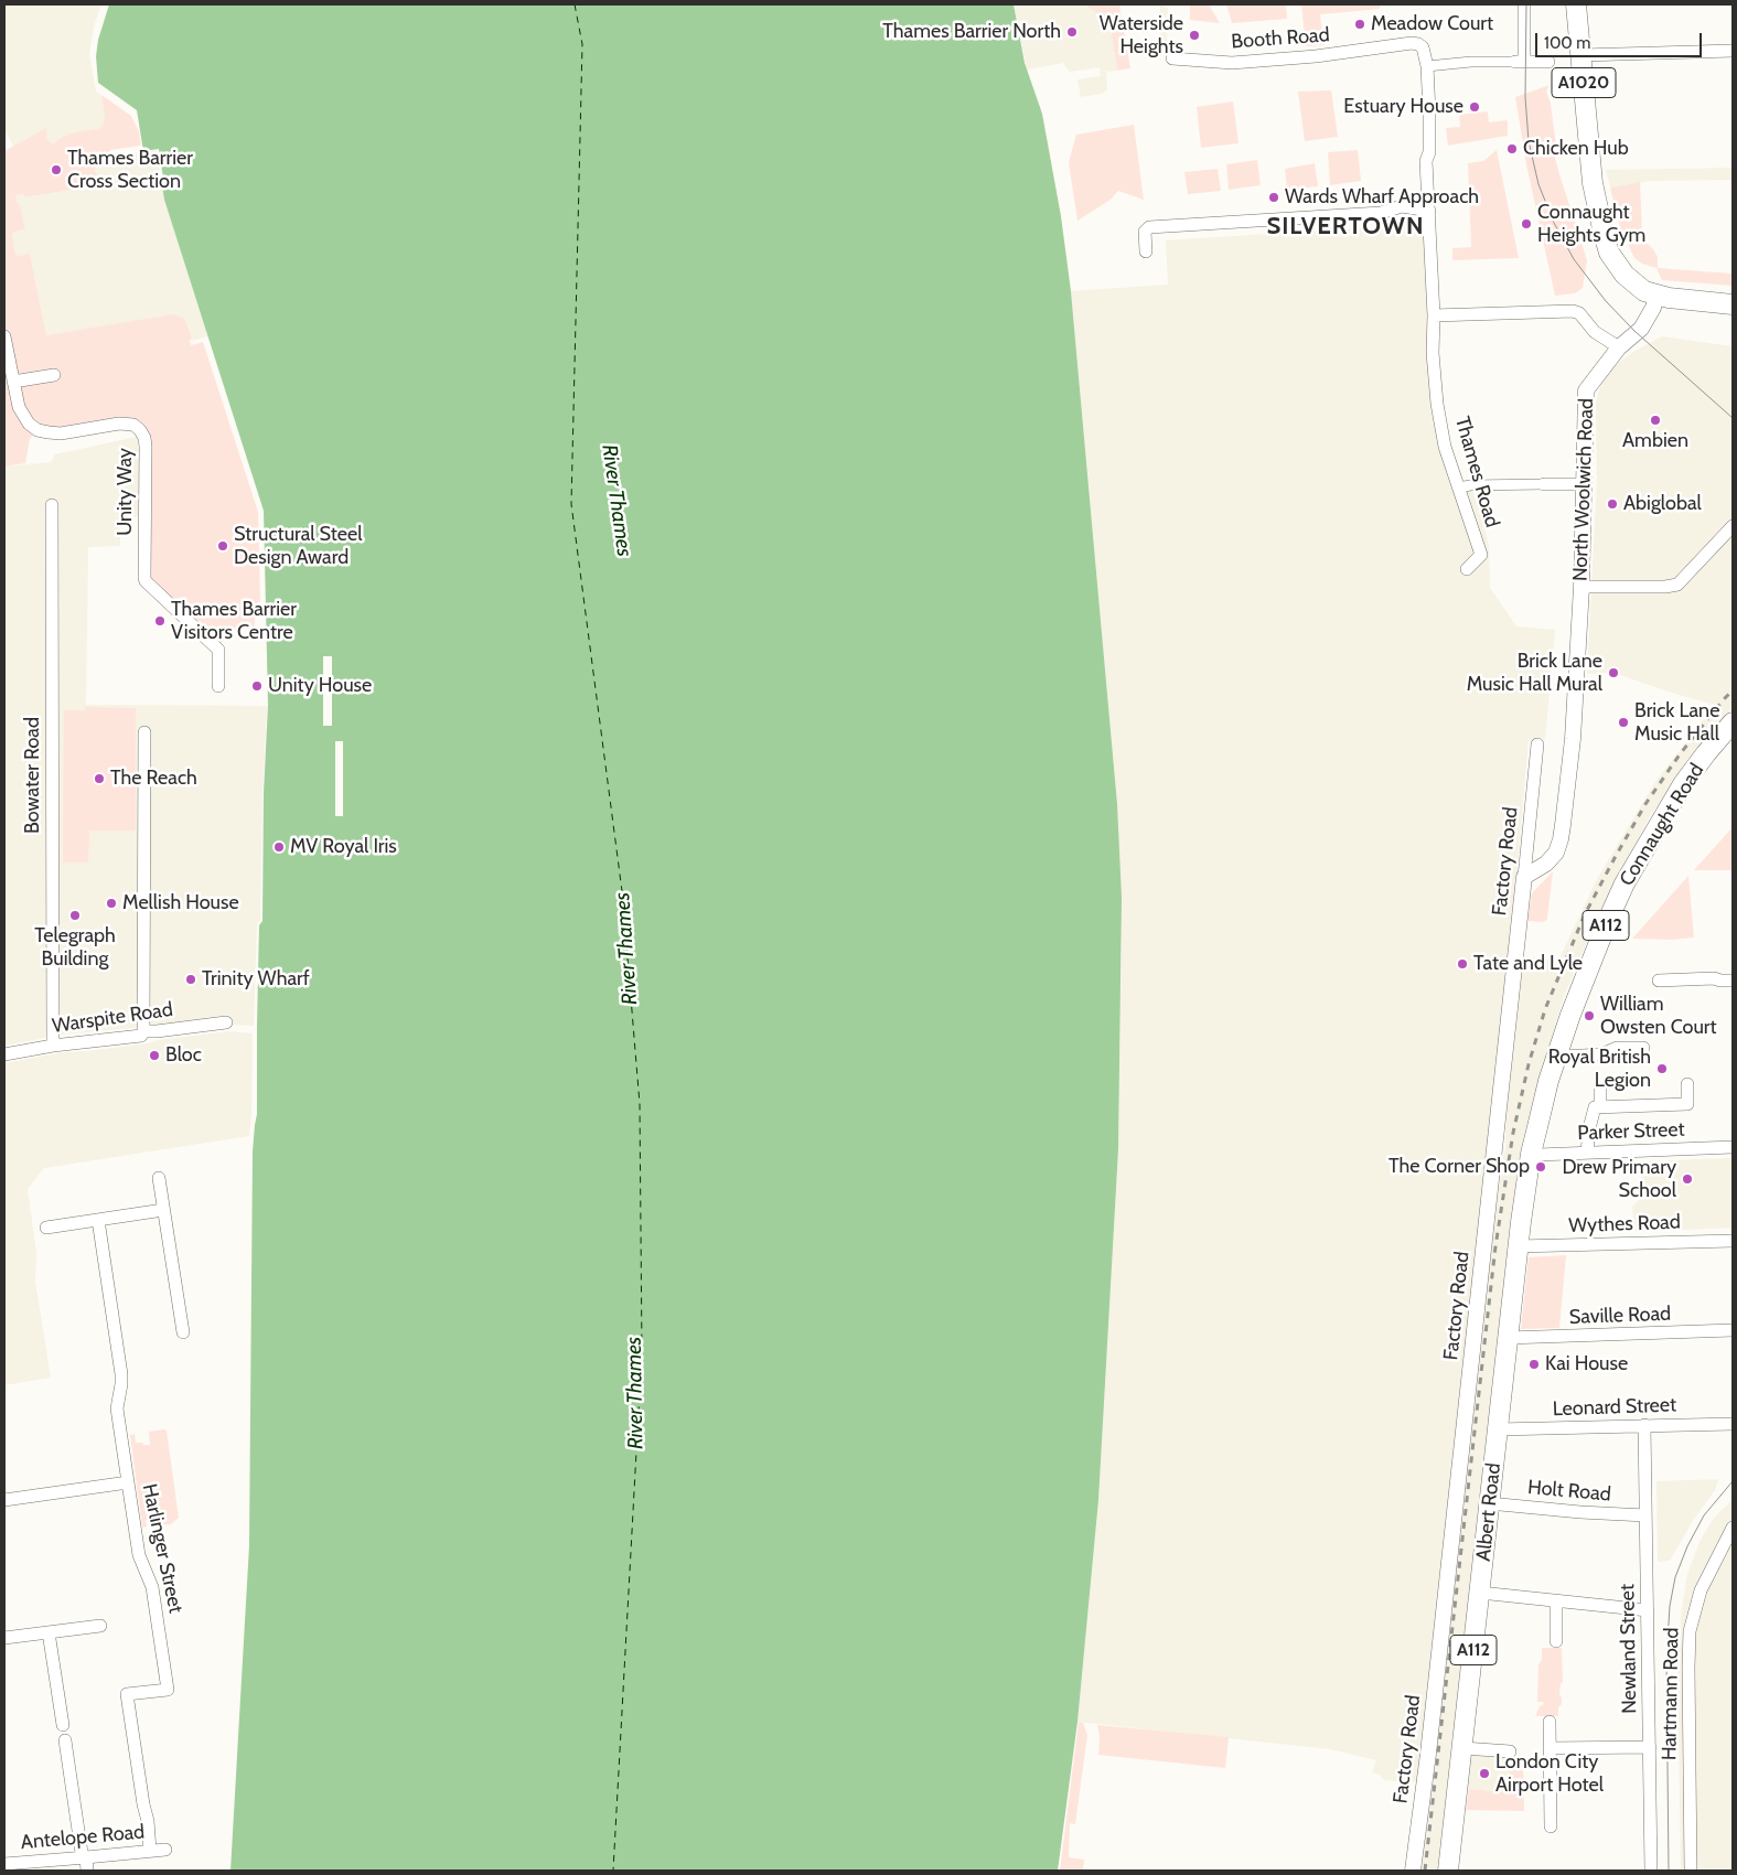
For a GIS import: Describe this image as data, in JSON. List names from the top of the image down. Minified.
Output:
{"streets":{"main road":["A1020","Connaught Road","A112","Albert Road"],"street":["Booth Road","Thames Road","North Woolwich Road","Unity Way","Bowater Road","Factory Road","Warspite Road","Parker Street","Wythes Road","Saville Road","Leonard Street","Holt Road","Harlinger Street","Newland Street","Hartmann Road","Antelope Road"]},"crossings":[["Booth Road","Thames Road"],["A1020","North Woolwich Road"],["North Woolwich Road","Factory Road"],["Bowater Road","Warspite Road"],["Connaught Road","Parker Street"],["Connaught Road","Albert Road"],["Parker Street","Albert Road"],["Wythes Road","Albert Road"],["Saville Road","Albert Road"],["Leonard Street","Albert Road"],["Leonard Street","Newland Street"],["Holt Road","Albert Road"],["Holt Road","Newland Street"],["Harlinger Street","Antelope Road"]],"districts":["SILVERTOWN"],"water":["River Thames"],"places":["Meadow Court","Thames Barrier North","Waterside Heights","Estuary House","Chicken Hub","Thames Barrier Cross Section","Wards Wharf Approach","Connaught Heights Gym","Ambien","Abiglobal","Structural Steel Design Award","Thames Barrier Visitors Centre","Brick Lane Music Hall Mural","Unity House","Brick Lane Music Hall","The Reach","MV Royal Iris","Mellish House","Telegraph Building","Tate and Lyle","Trinity Wharf","William Owsten Court","Bloc","Royal British Legion","The Corner Shop","Drew Primary School","Kai House","London City Airport Hotel"],"scale_bar":"100 m"}
